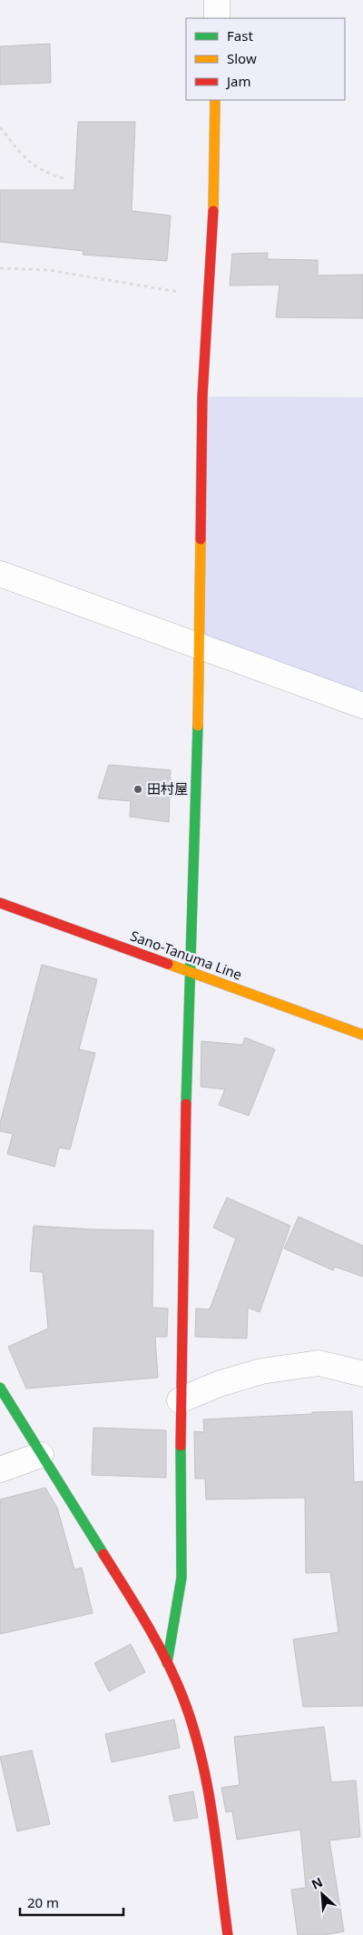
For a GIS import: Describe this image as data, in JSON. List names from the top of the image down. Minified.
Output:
{"streets":{"street":["Sano-Tanuma Line"]},"places":["田村屋"],"legend":["Fast","Slow","Jam"],"scale_bar":"20 m","north":"top left"}
